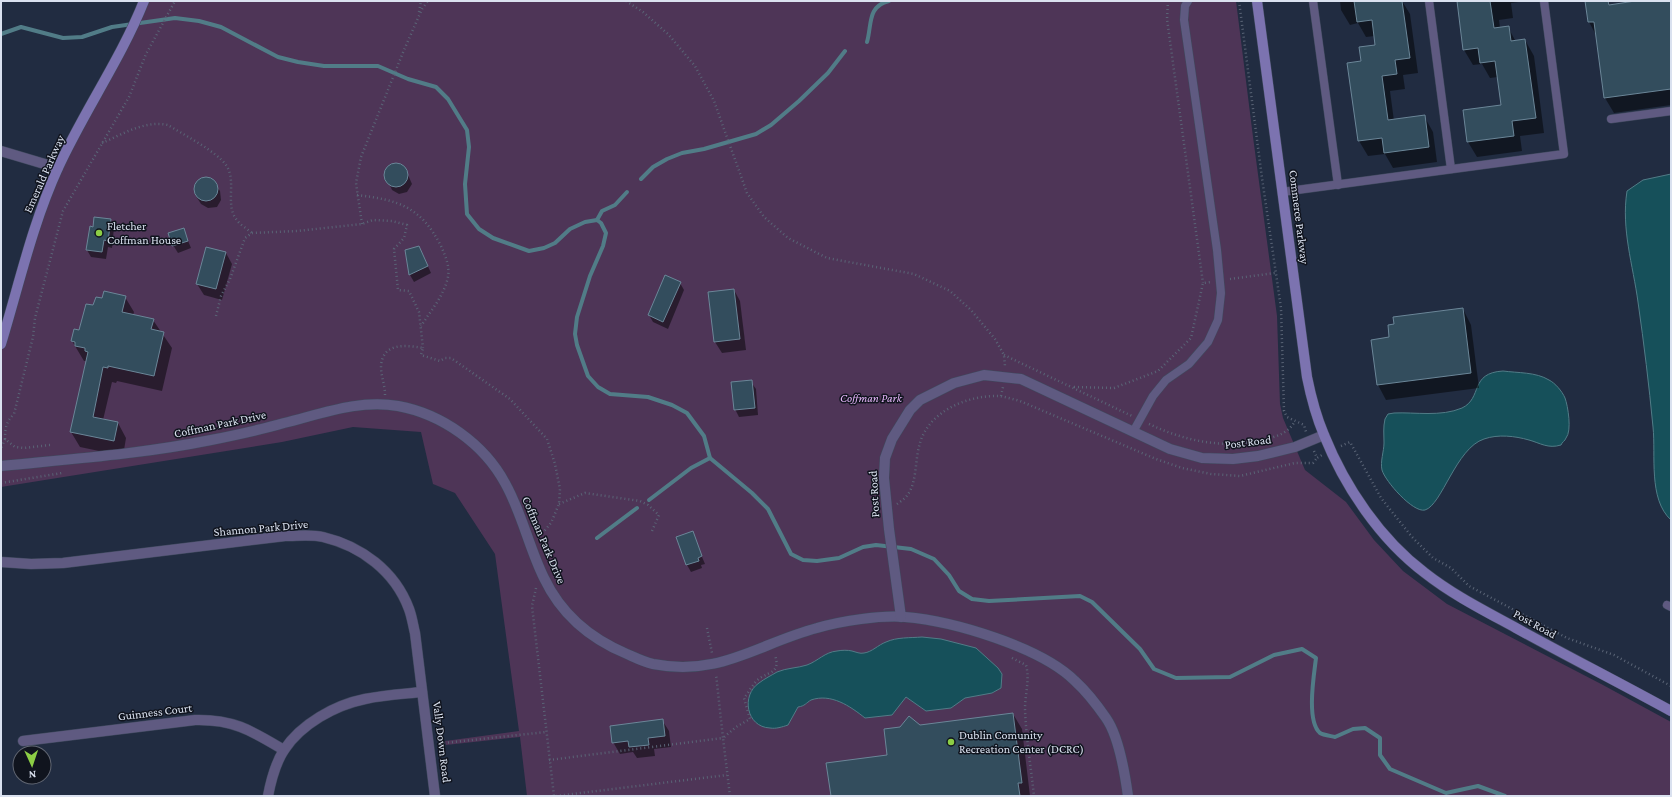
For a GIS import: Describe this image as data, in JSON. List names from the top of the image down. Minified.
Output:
{"streets":{"street":["Emerald Parkway","Commerce Parkway","Coffman Park Drive","Post Road","Shannon Park Drive","Guinness Court","Vally Down Road"]},"crossings":[["Commerce Parkway","Post Road"],["Coffman Park Drive","Post Road"],["Shannon Park Drive","Vally Down Road"]],"parks":["Coffman Park"],"places":["Fletcher Coffman House","Dublin Comunity Recreation Center (DCRC)"],"north":"bottom"}
